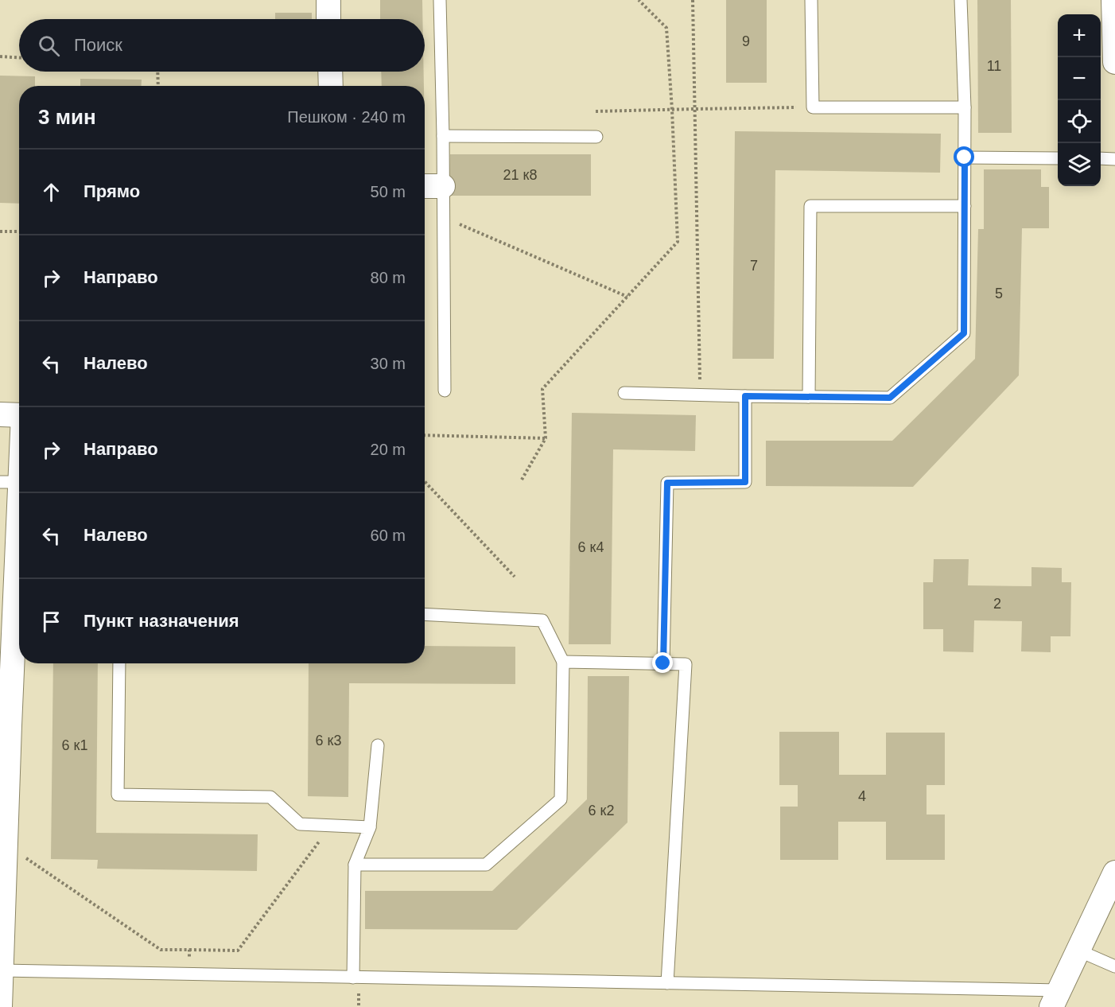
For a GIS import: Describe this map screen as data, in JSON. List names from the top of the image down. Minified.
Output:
{"house_numbers":["9","11","21 к8","7","5","6 к4","2","6 к3","6 к1","4","6 к2"],"page":{"map_buttons":["+","−"],"search":"Поиск","heading":["3 мин","Пешком · 240 m"],"list":[["Прямо","50 m"],["Направо","80 m"],["Налево","30 m"],["Направо","20 m"],["Налево","60 m"],"Пункт назначения"]}}
